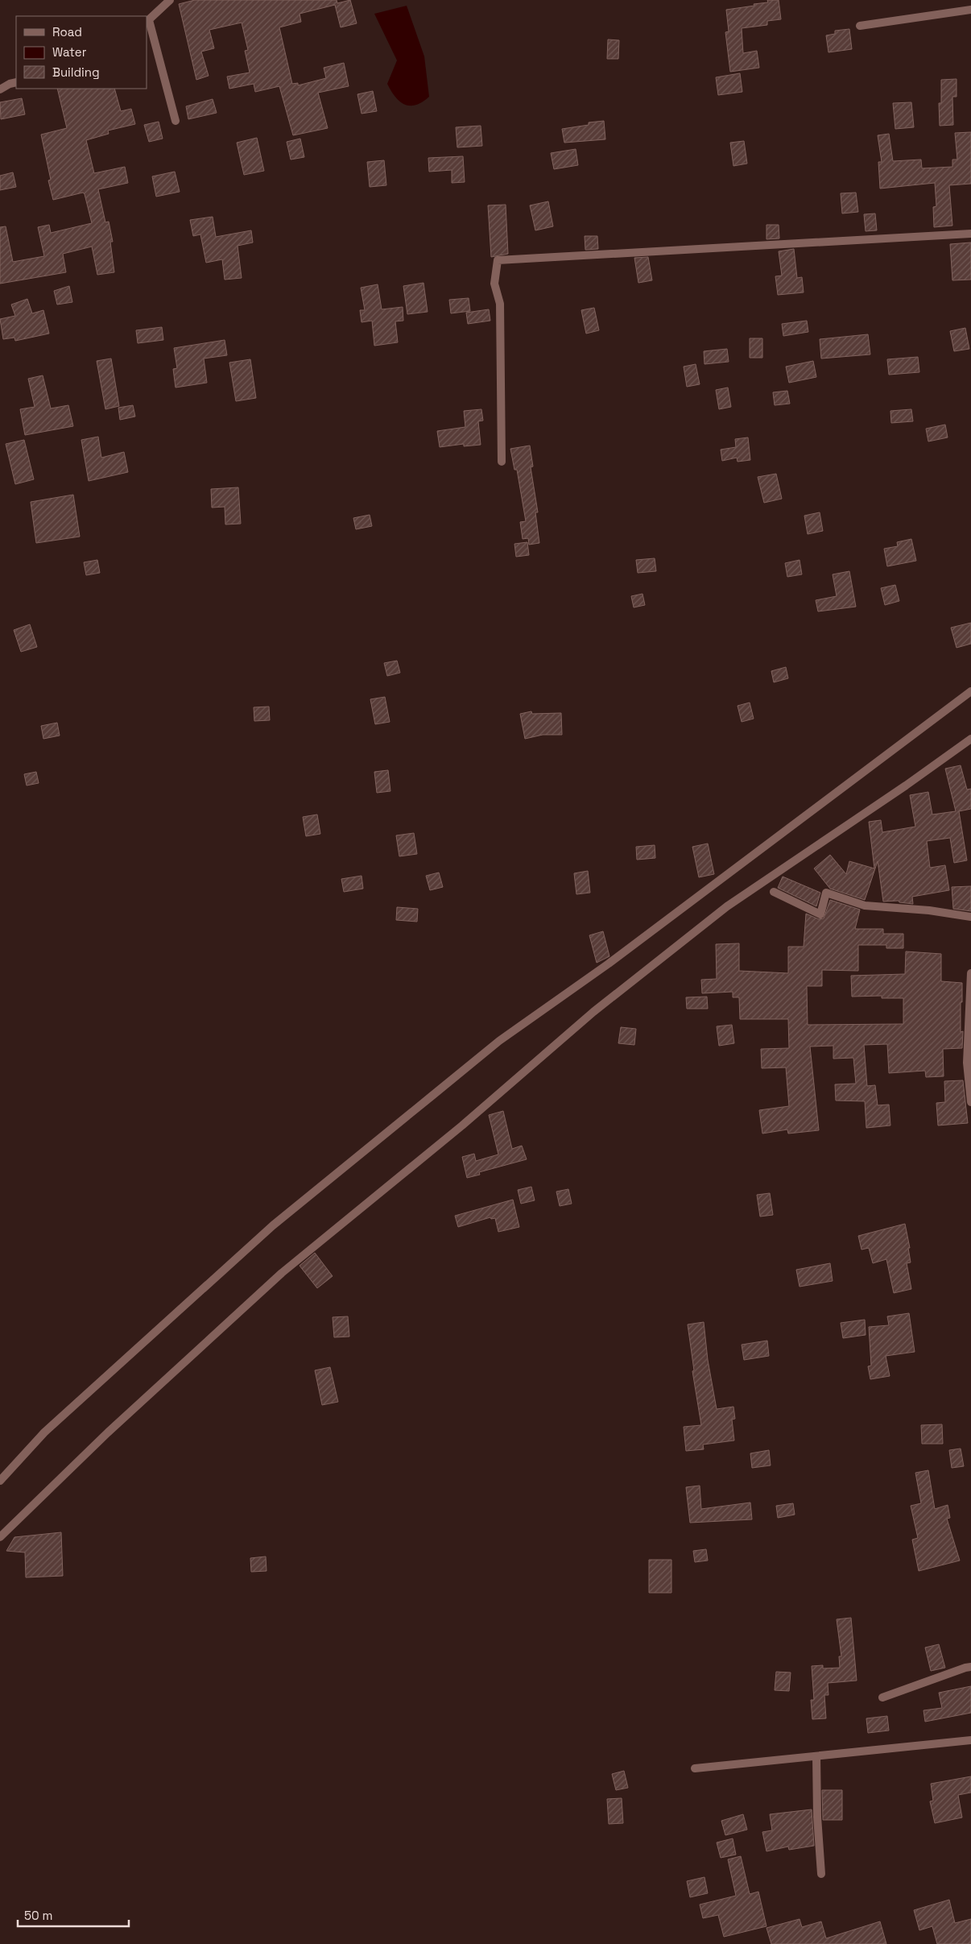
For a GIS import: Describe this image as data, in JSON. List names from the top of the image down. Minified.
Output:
{"legend":["Road","Water","Building"],"scale_bar":"50 m"}
